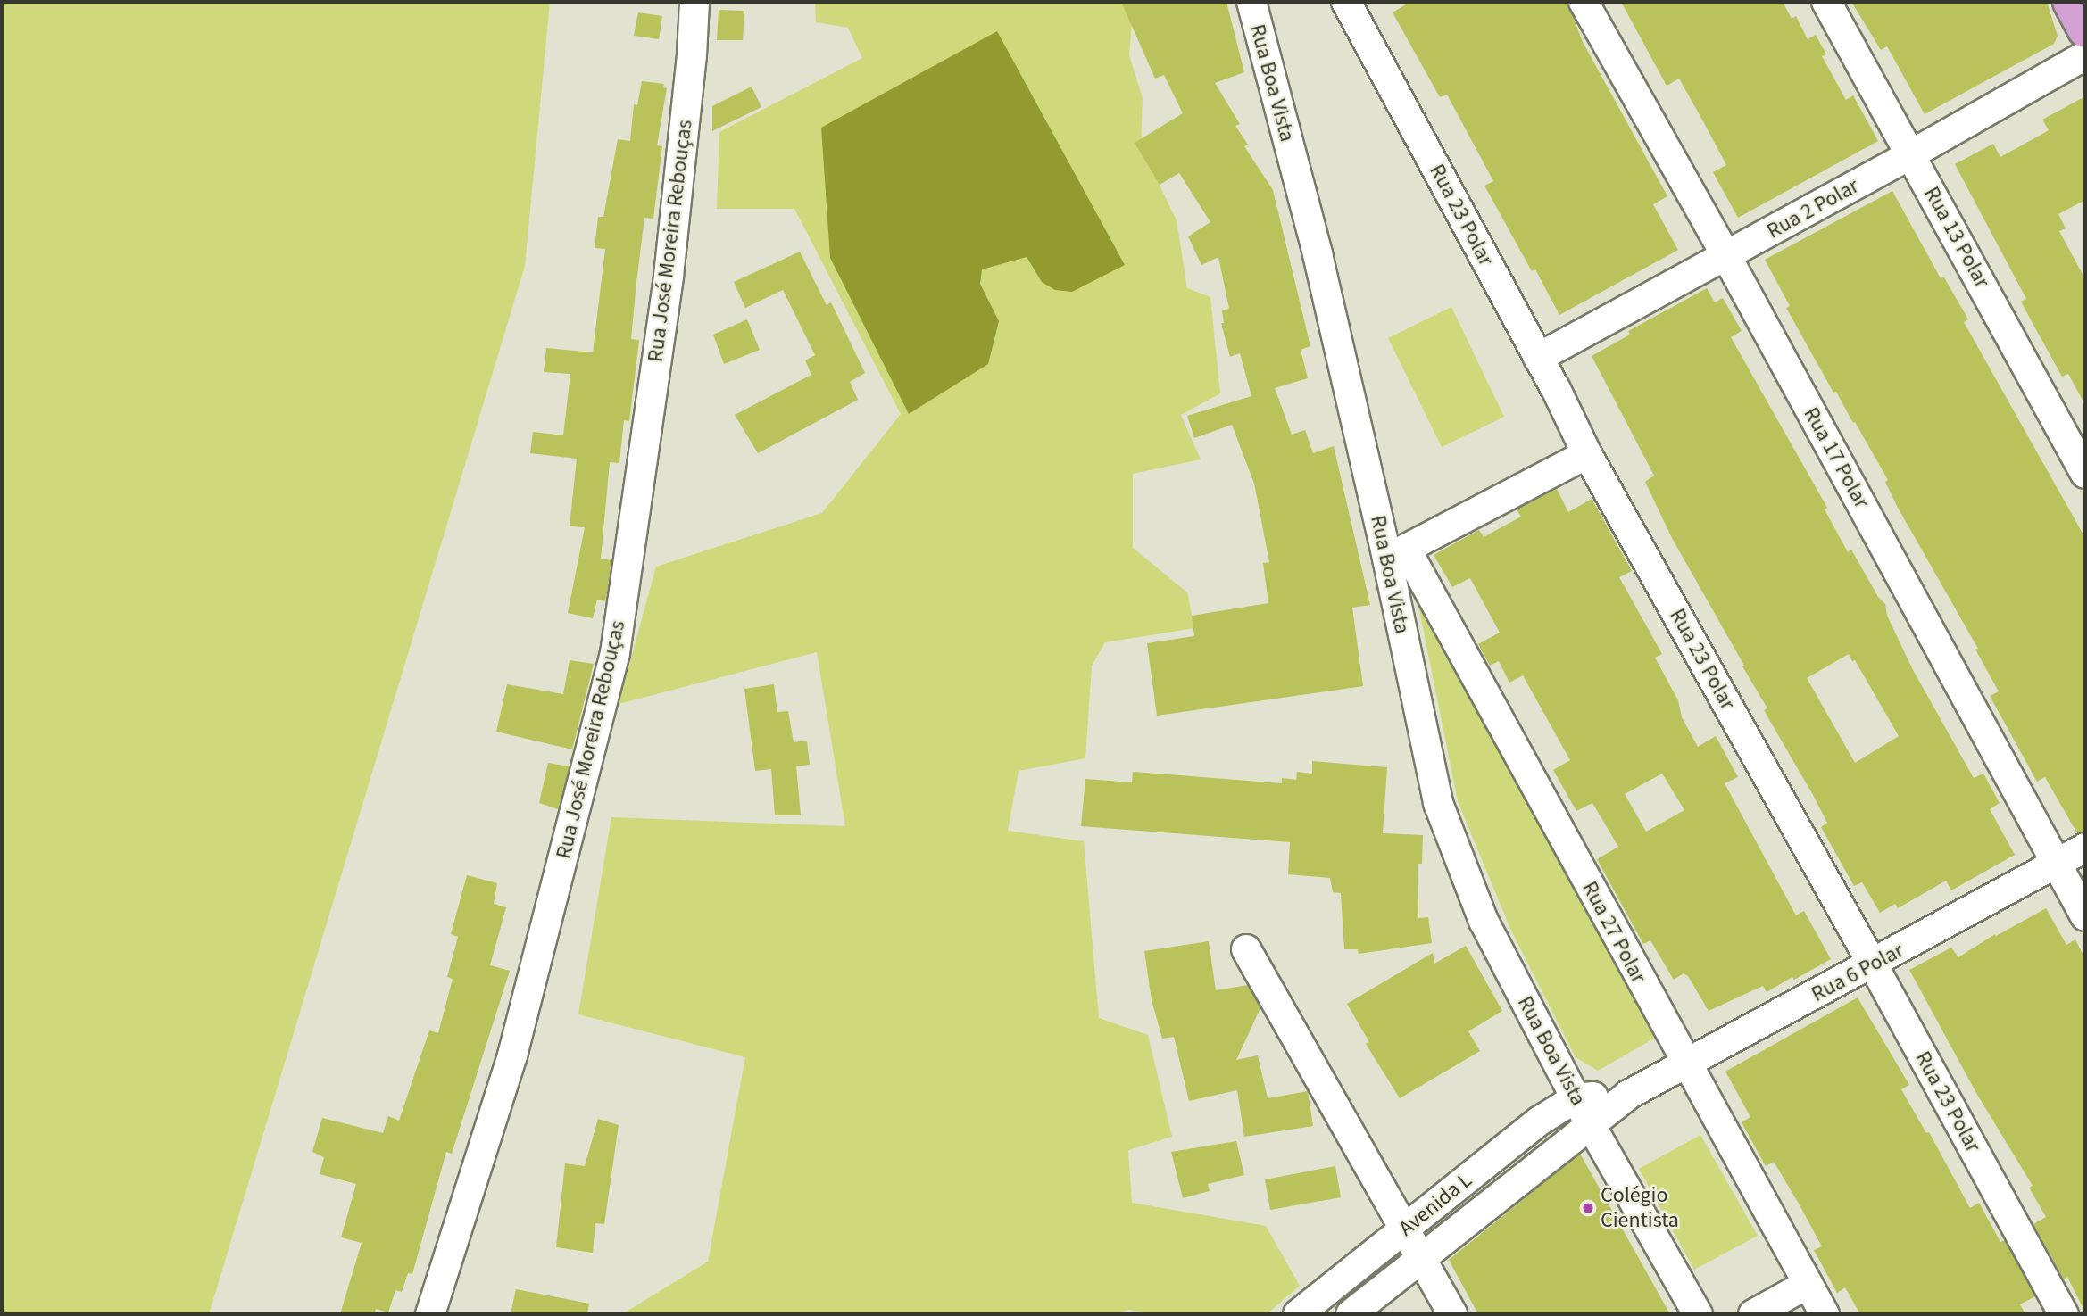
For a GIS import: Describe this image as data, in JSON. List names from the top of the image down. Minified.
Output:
{"streets":{"street":["Rua Boa Vista","Rua 2 Polar","Rua 23 Polar","Rua 13 Polar","Rua José Moreira Rebouças","Rua 17 Polar","Rua 27 Polar","Rua 6 Polar","Avenida L"]},"crossings":[["Rua Boa Vista","Rua 27 Polar"],["Rua Boa Vista","Rua 6 Polar"],["Rua Boa Vista","Avenida L"],["Rua 2 Polar","Rua 23 Polar"],["Rua 2 Polar","Rua 13 Polar"],["Rua 2 Polar","Rua 17 Polar"],["Rua 23 Polar","Rua 6 Polar"],["Rua 17 Polar","Rua 6 Polar"],["Rua 27 Polar","Rua 6 Polar"],["Rua 6 Polar","Avenida L"]],"places":["Colégio Cientista"]}
